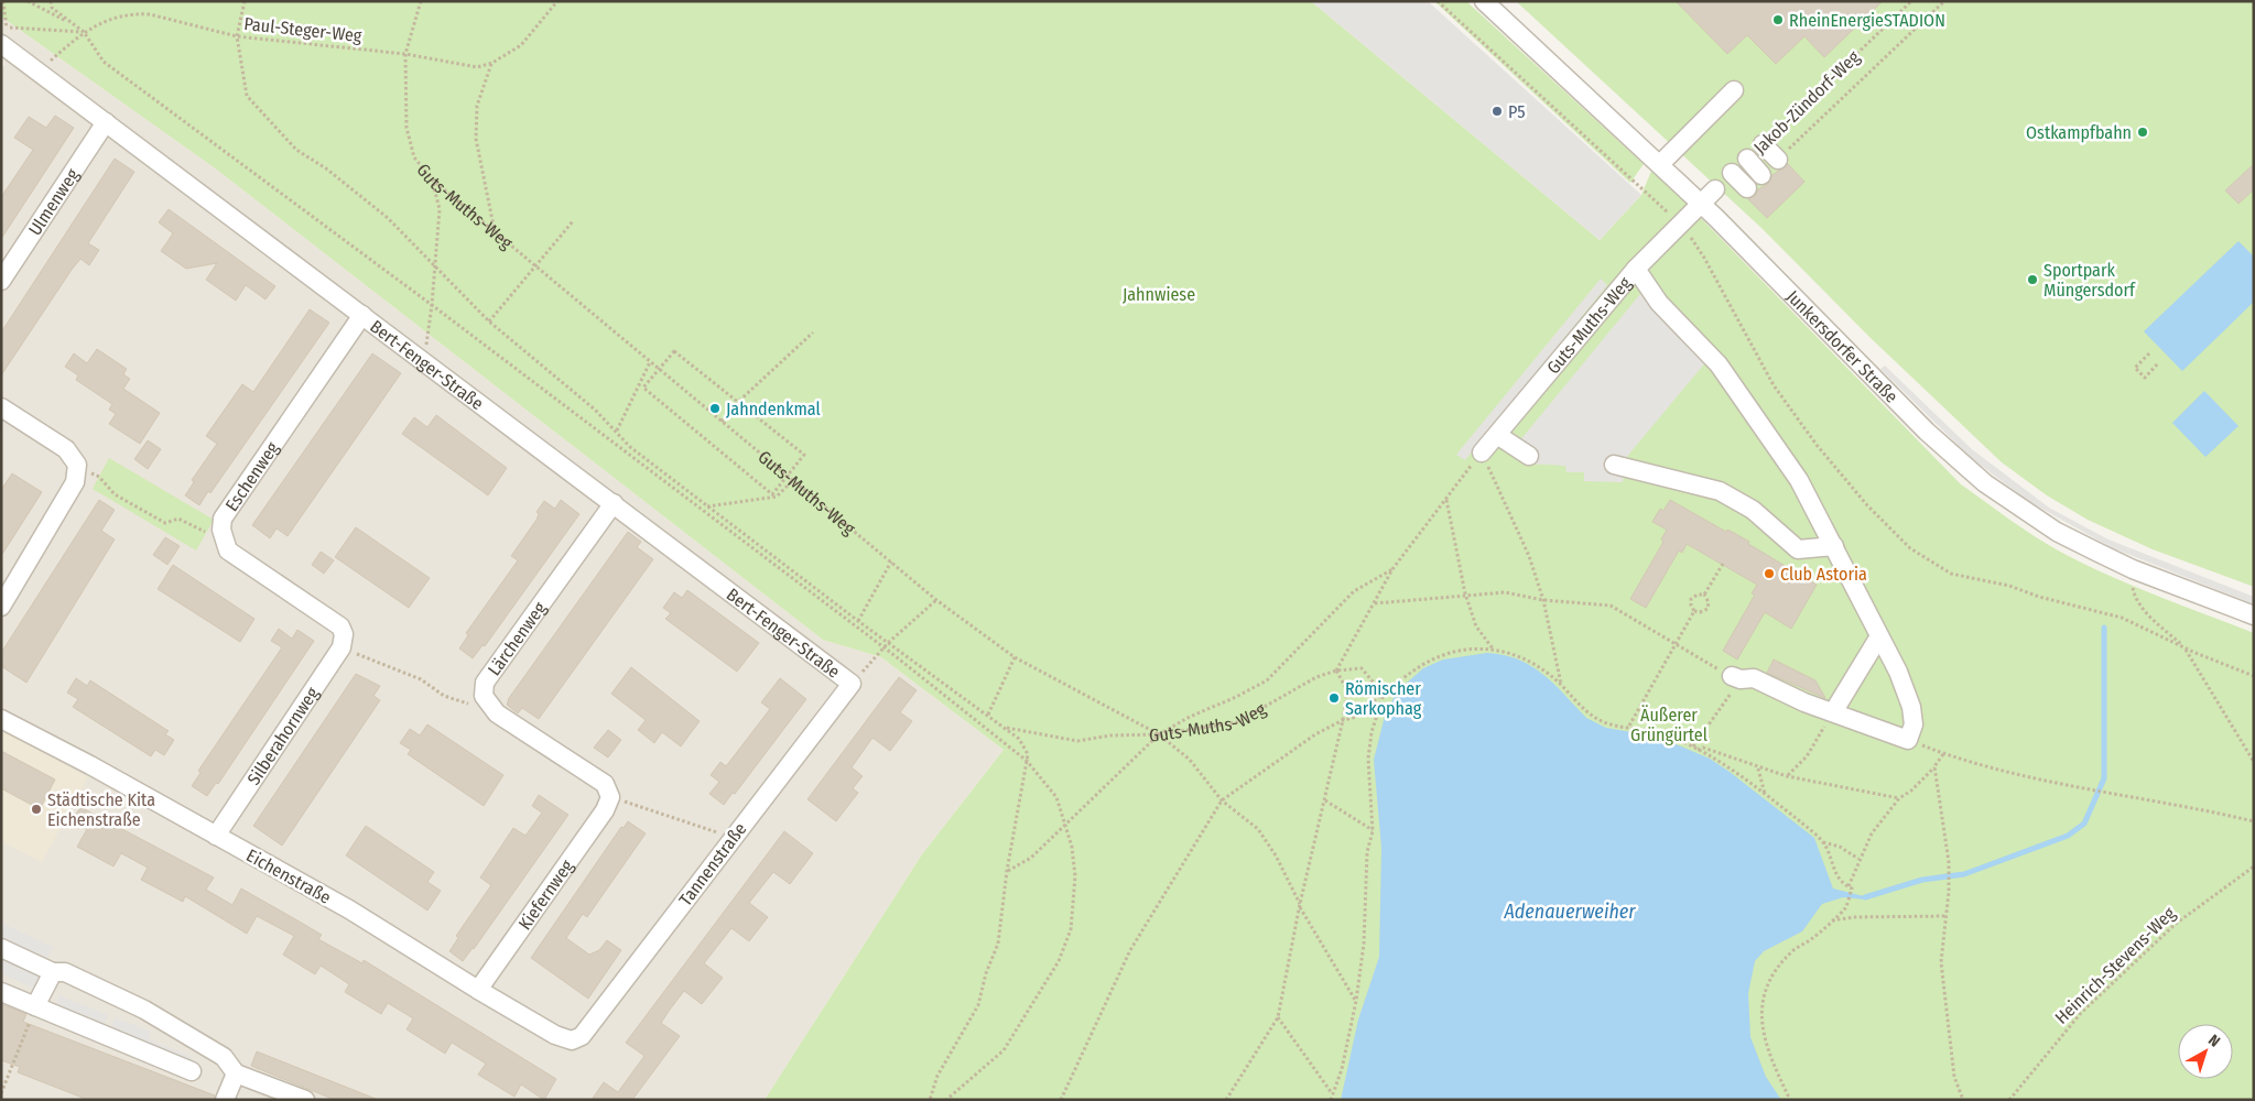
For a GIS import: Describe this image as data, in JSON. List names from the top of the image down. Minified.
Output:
{"streets":{"street":["Ulmenweg","Guts-Muths-Weg","Junkersdorfer Straße","Bert-Fenger-Straße","Eschenweg","Lärchenweg","Silberahornweg","Tannenstraße","Eichenstraße","Kiefernweg"],"path":["Paul-Steger-Weg","Jakob-Zündorf-Weg","Heinrich-Stevens-Weg"]},"crossings":[["Paul-Steger-Weg","Guts-Muths-Weg"],["Paul-Steger-Weg","Bert-Fenger-Straße"],["Ulmenweg","Bert-Fenger-Straße"],["Guts-Muths-Weg","Junkersdorfer Straße"],["Bert-Fenger-Straße","Eschenweg"],["Bert-Fenger-Straße","Lärchenweg"],["Bert-Fenger-Straße","Tannenstraße"],["Eschenweg","Silberahornweg"],["Lärchenweg","Kiefernweg"],["Silberahornweg","Eichenstraße"],["Tannenstraße","Eichenstraße"],["Eichenstraße","Kiefernweg"]],"water":["Adenauerweiher"],"parks":["Jahnwiese","Äußerer Grüngürtel"],"places":["RheinEnergieSTADION","P5","Ostkampfbahn","Sportpark Müngersdorf","Jahndenkmal","Club Astoria","Römischer Sarkophag","Städtische Kita Eichenstraße"],"north":"top right"}
